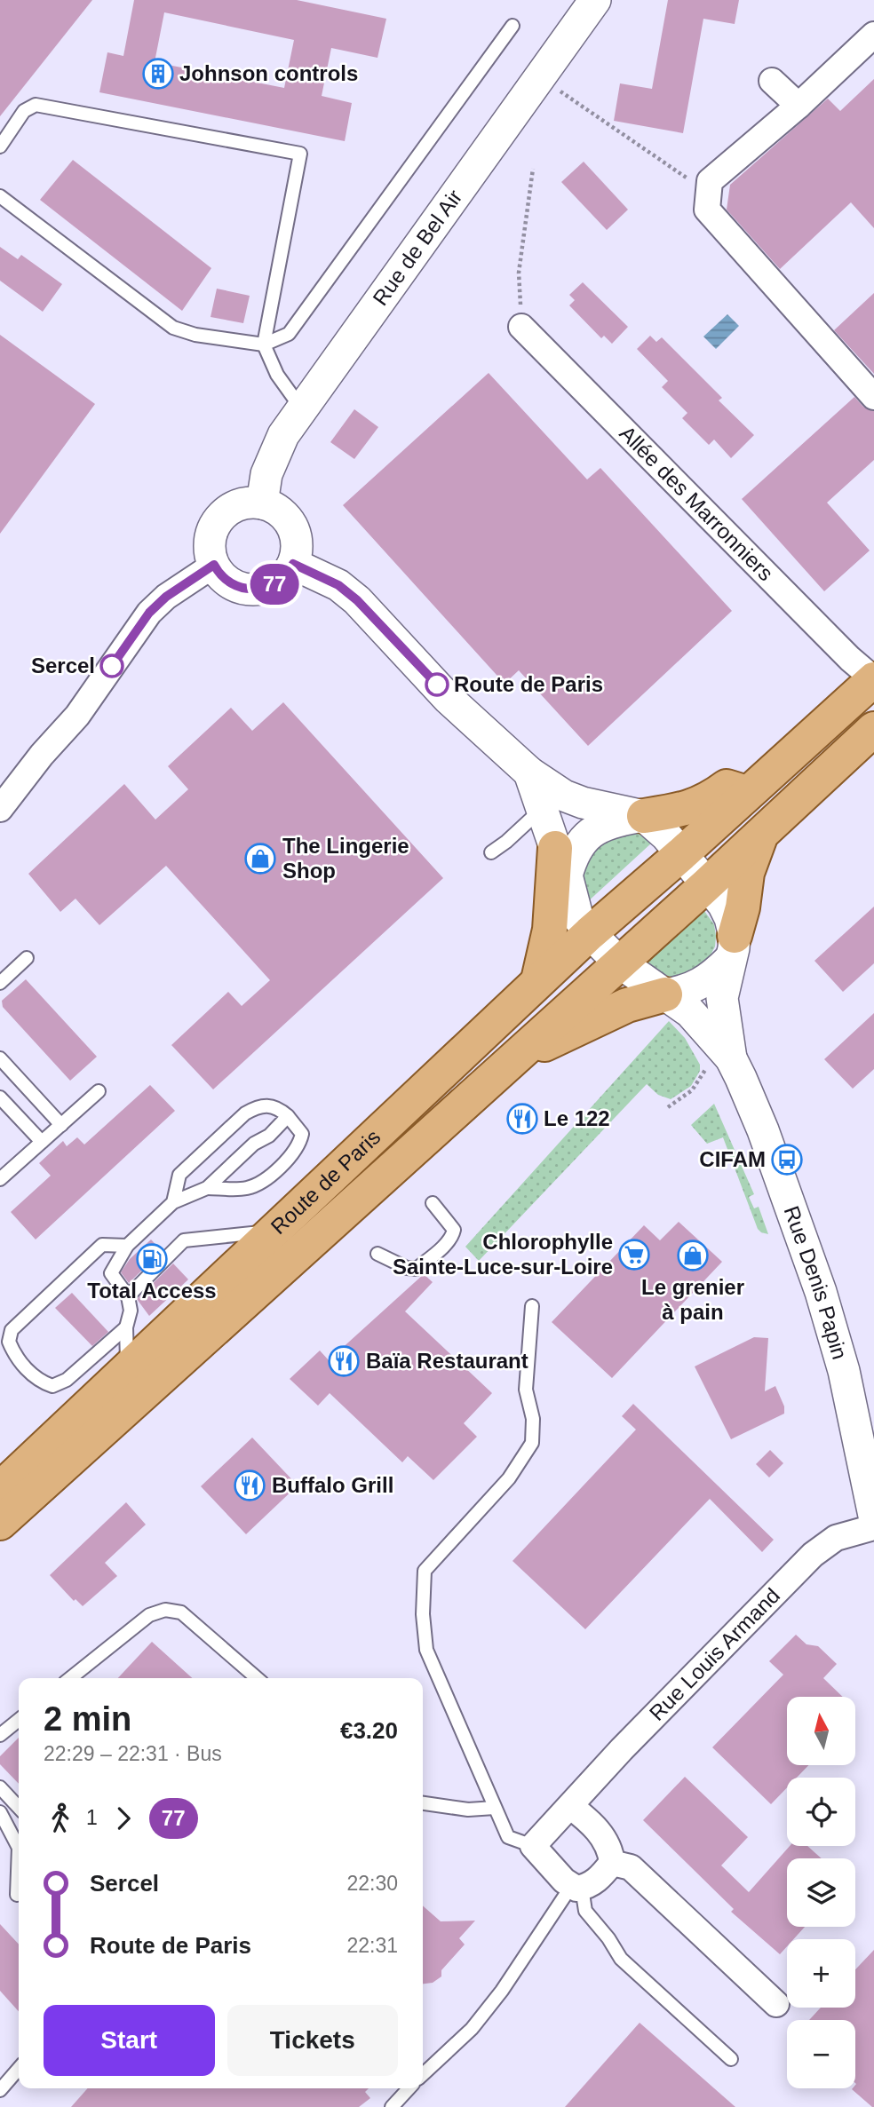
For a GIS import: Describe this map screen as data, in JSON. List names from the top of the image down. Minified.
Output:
{"streets":{"main road":["Route de Paris"],"street":["Rue de Bel Air","Allée des Marronniers","Rue Denis Papin","Rue Louis Armand"]},"crossings":[["Allée des Marronniers","Route de Paris"]],"places":{"building":["Johnson controls"],"other":["Sercel","Route de Paris"],"shop":["The Lingerie Shop","Le grenier à pain"],"restaurant":["Le 122","Baïa Restaurant","Buffalo Grill"],"bus stop":["CIFAM"],"supermarket":["Chlorophylle Sainte-Luce-sur-Loire"],"fuel station":["Total Access"]},"lines":["bus line 77"],"north":"top","page":{"on_map":"77","heading":["2 min","22:29 – 22:31 · Bus","€3.20"],"map_buttons":["+","−"],"legs":["1","77"],"list":[{"name":"Sercel","value":"22:30"},{"name":"Route de Paris","value":"22:31"}],"buttons":["Start","Tickets"]}}
